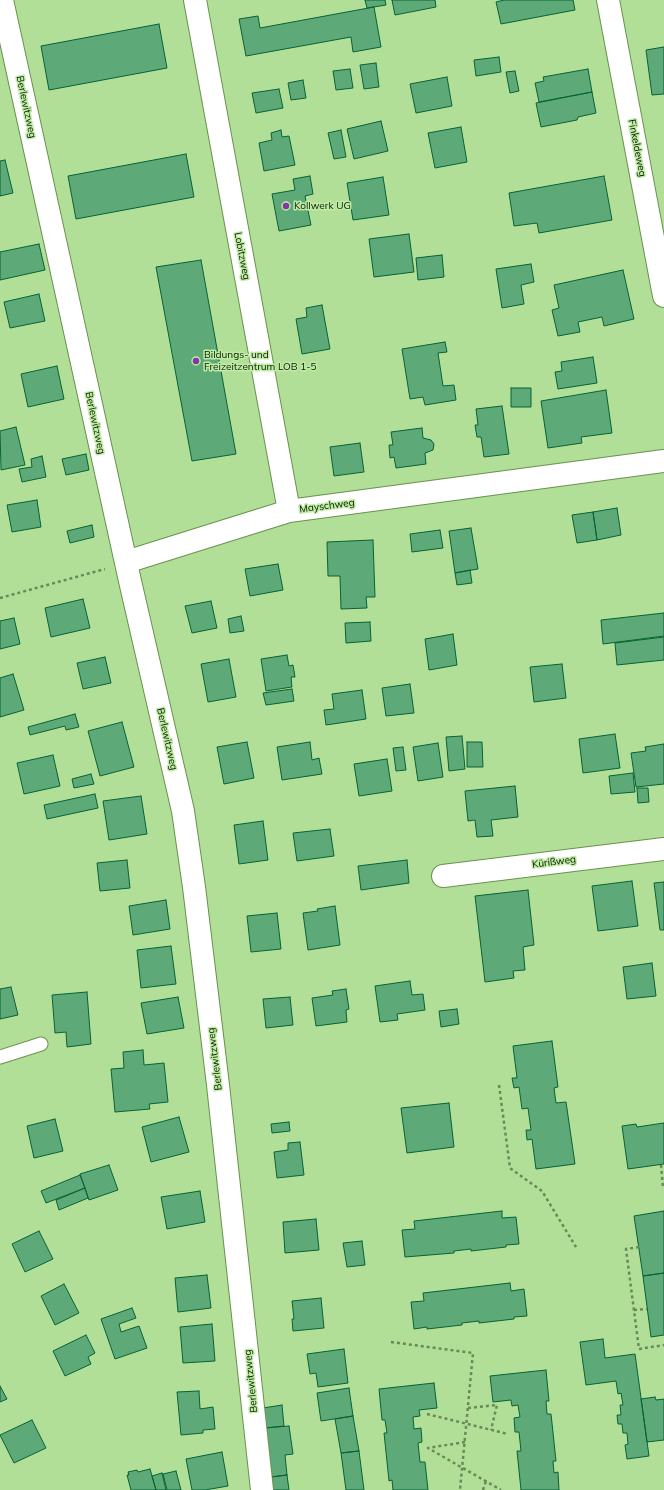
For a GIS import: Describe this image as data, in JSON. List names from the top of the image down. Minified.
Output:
{"streets":{"street":["Berlewitzweg","Finkeldeweg","Lobitzweg","Mayschweg","Kürißweg"]},"crossings":[["Berlewitzweg","Mayschweg"],["Lobitzweg","Mayschweg"]],"places":["Kollwerk UG","Bildungs- und Freizeitzentrum LOB 1-5"]}
